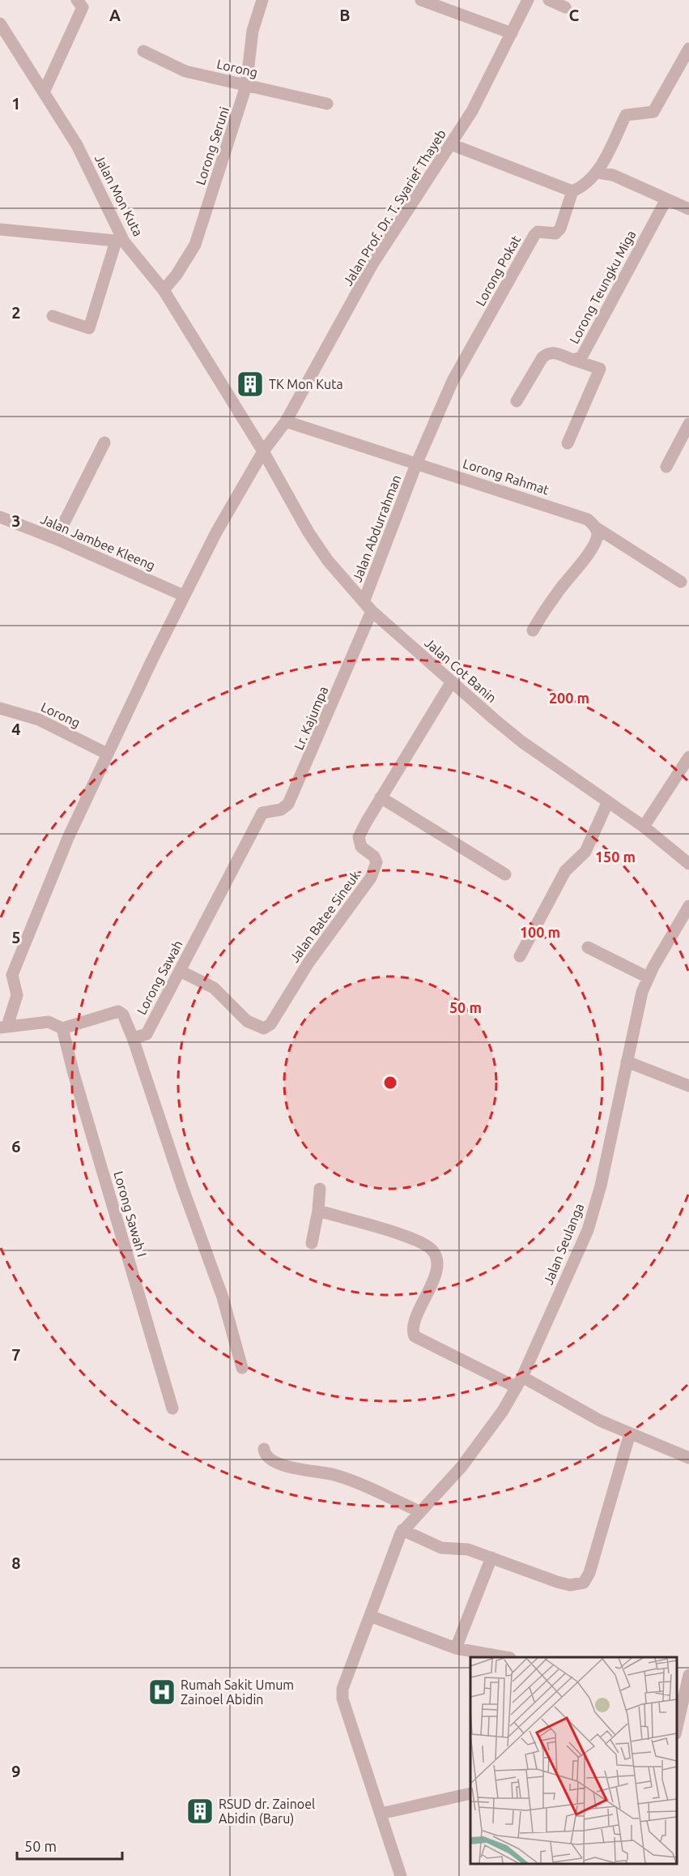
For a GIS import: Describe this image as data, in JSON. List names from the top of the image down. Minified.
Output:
{"streets":{"street":["Lorong","Lorong Seruni","Jalan Mon Kuta","Jalan Prof. Dr. T. Syarief Thayeb","Lorong Pokat","Lorong Teungku Miga","Lorong Rahmat","Jalan Abdurrahman","Jalan Jambee Kleeng","Jalan Cot Banin","Lr. Kajumpa","Jalan Batee Sineuk","Lorong Sawah","Lorong Sawah I","Jalan Seulanga"]},"crossings":[["Lorong","Lorong Seruni"],["Lorong","Jalan Prof. Dr. T. Syarief Thayeb"],["Lorong Seruni","Jalan Mon Kuta"],["Jalan Mon Kuta","Jalan Prof. Dr. T. Syarief Thayeb"],["Jalan Mon Kuta","Jalan Cot Banin"],["Jalan Prof. Dr. T. Syarief Thayeb","Lorong Rahmat"],["Jalan Prof. Dr. T. Syarief Thayeb","Jalan Jambee Kleeng"],["Jalan Prof. Dr. T. Syarief Thayeb","Jalan Cot Banin"],["Lorong Pokat","Jalan Abdurrahman"],["Lorong Rahmat","Jalan Abdurrahman"],["Jalan Abdurrahman","Jalan Cot Banin"],["Jalan Abdurrahman","Lr. Kajumpa"],["Jalan Cot Banin","Lr. Kajumpa"],["Jalan Cot Banin","Jalan Batee Sineuk"],["Lr. Kajumpa","Lorong Sawah"],["Jalan Batee Sineuk","Lorong Sawah"],["Lorong Sawah","Lorong Sawah I"]],"places":{"building":["TK Mon Kuta","RSUD dr. Zainoel Abidin (Baru)"],"hospital":["Rumah Sakit Umum Zainoel Abidin"]},"scale_bar":"50 m","grid":{"columns":["A","B","C"],"rows":["1","2","3","4","5","6","7","8","9"]},"rings":["200 m","150 m","100 m","50 m"]}
